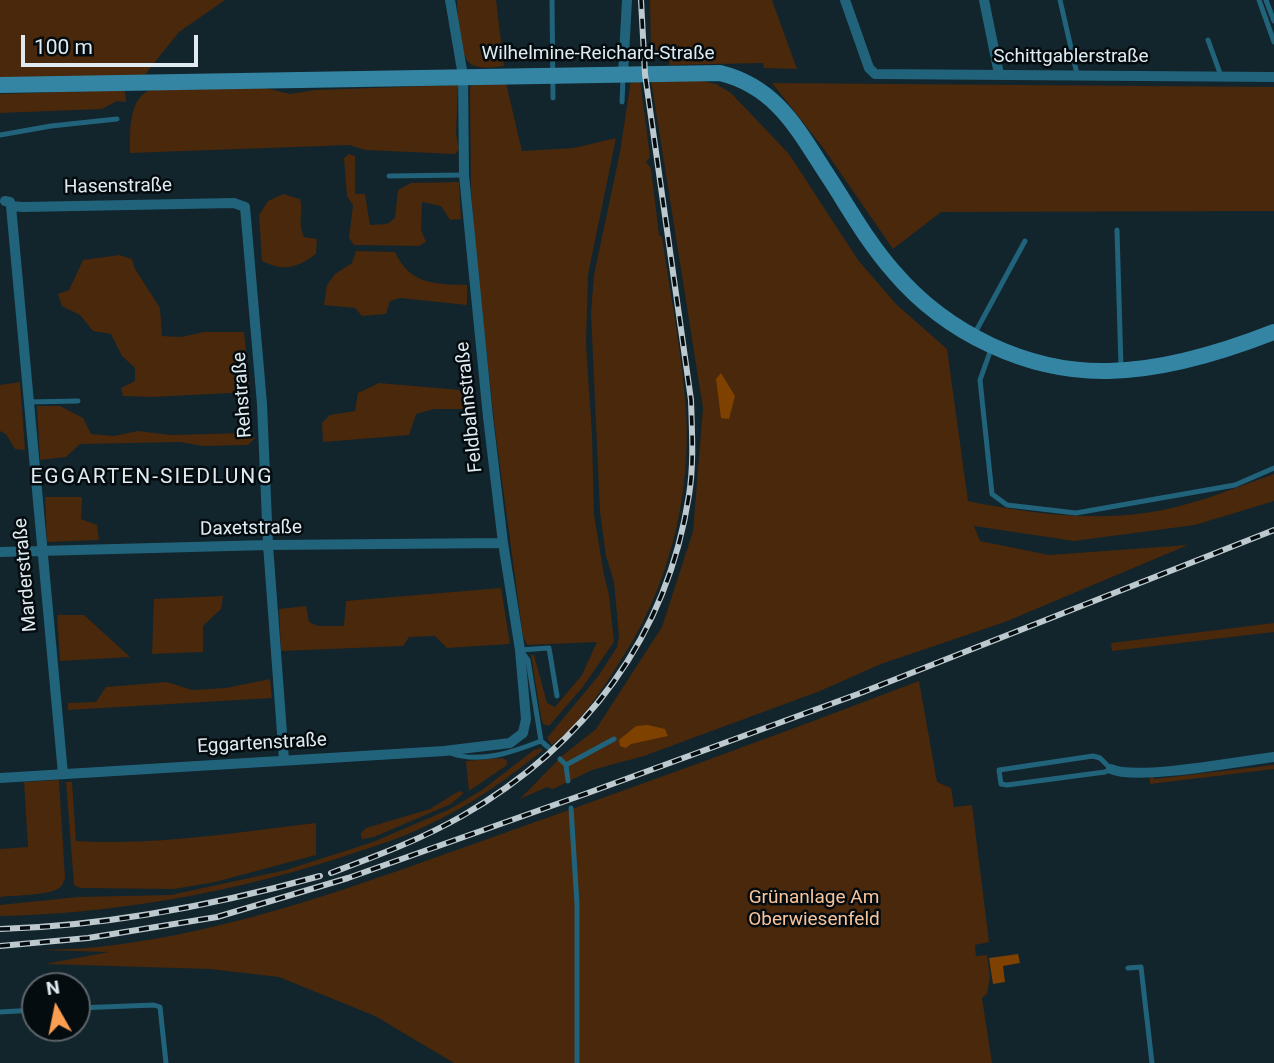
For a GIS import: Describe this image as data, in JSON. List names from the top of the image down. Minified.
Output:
{"streets":{"street":["Wilhelmine-Reichard-Straße","Schittgablerstraße","Hasenstraße","Rehstraße","Feldbahnstraße","Daxetstraße","Marderstraße","Eggartenstraße"]},"crossings":[["Wilhelmine-Reichard-Straße","Feldbahnstraße"],["Hasenstraße","Rehstraße"],["Hasenstraße","Marderstraße"],["Rehstraße","Daxetstraße"],["Rehstraße","Eggartenstraße"],["Feldbahnstraße","Daxetstraße"],["Feldbahnstraße","Eggartenstraße"],["Daxetstraße","Marderstraße"],["Marderstraße","Eggartenstraße"]],"districts":["EGGARTEN-SIEDLUNG"],"parks":["Grünanlage Am Oberwiesenfeld"],"scale_bar":"100 m","north":"top"}
